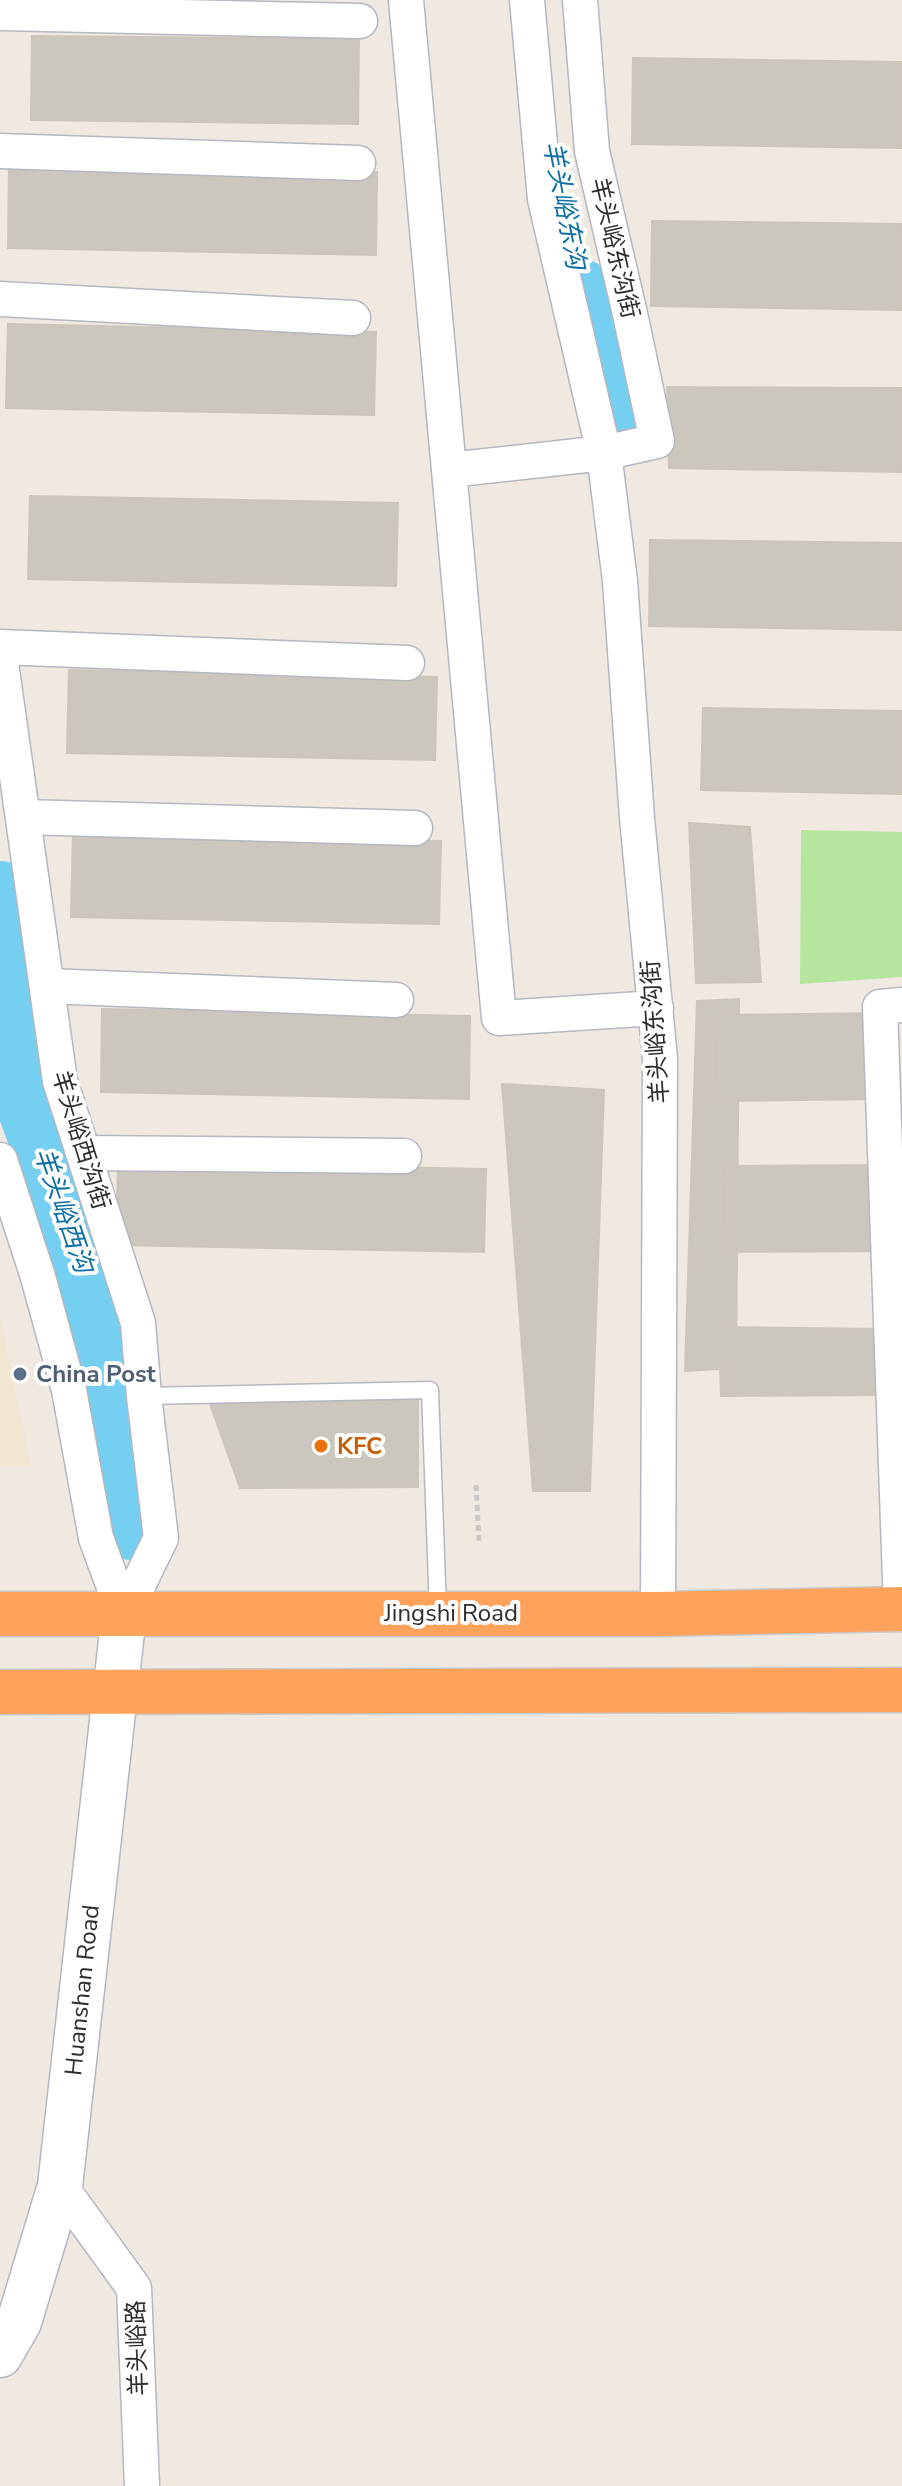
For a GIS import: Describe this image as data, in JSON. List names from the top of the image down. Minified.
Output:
{"streets":{"highway":["Jingshi Road"],"street":["羊头峪东沟街","羊头峪西沟街","Huanshan Road","羊头峪路"]},"crossings":[["羊头峪东沟街","Jingshi Road"],["羊头峪西沟街","Jingshi Road"],["羊头峪西沟街","Huanshan Road"],["Jingshi Road","Huanshan Road"],["Huanshan Road","羊头峪路"]],"water":["羊头峪东沟","羊头峪西沟"],"places":["China Post","KFC"]}
